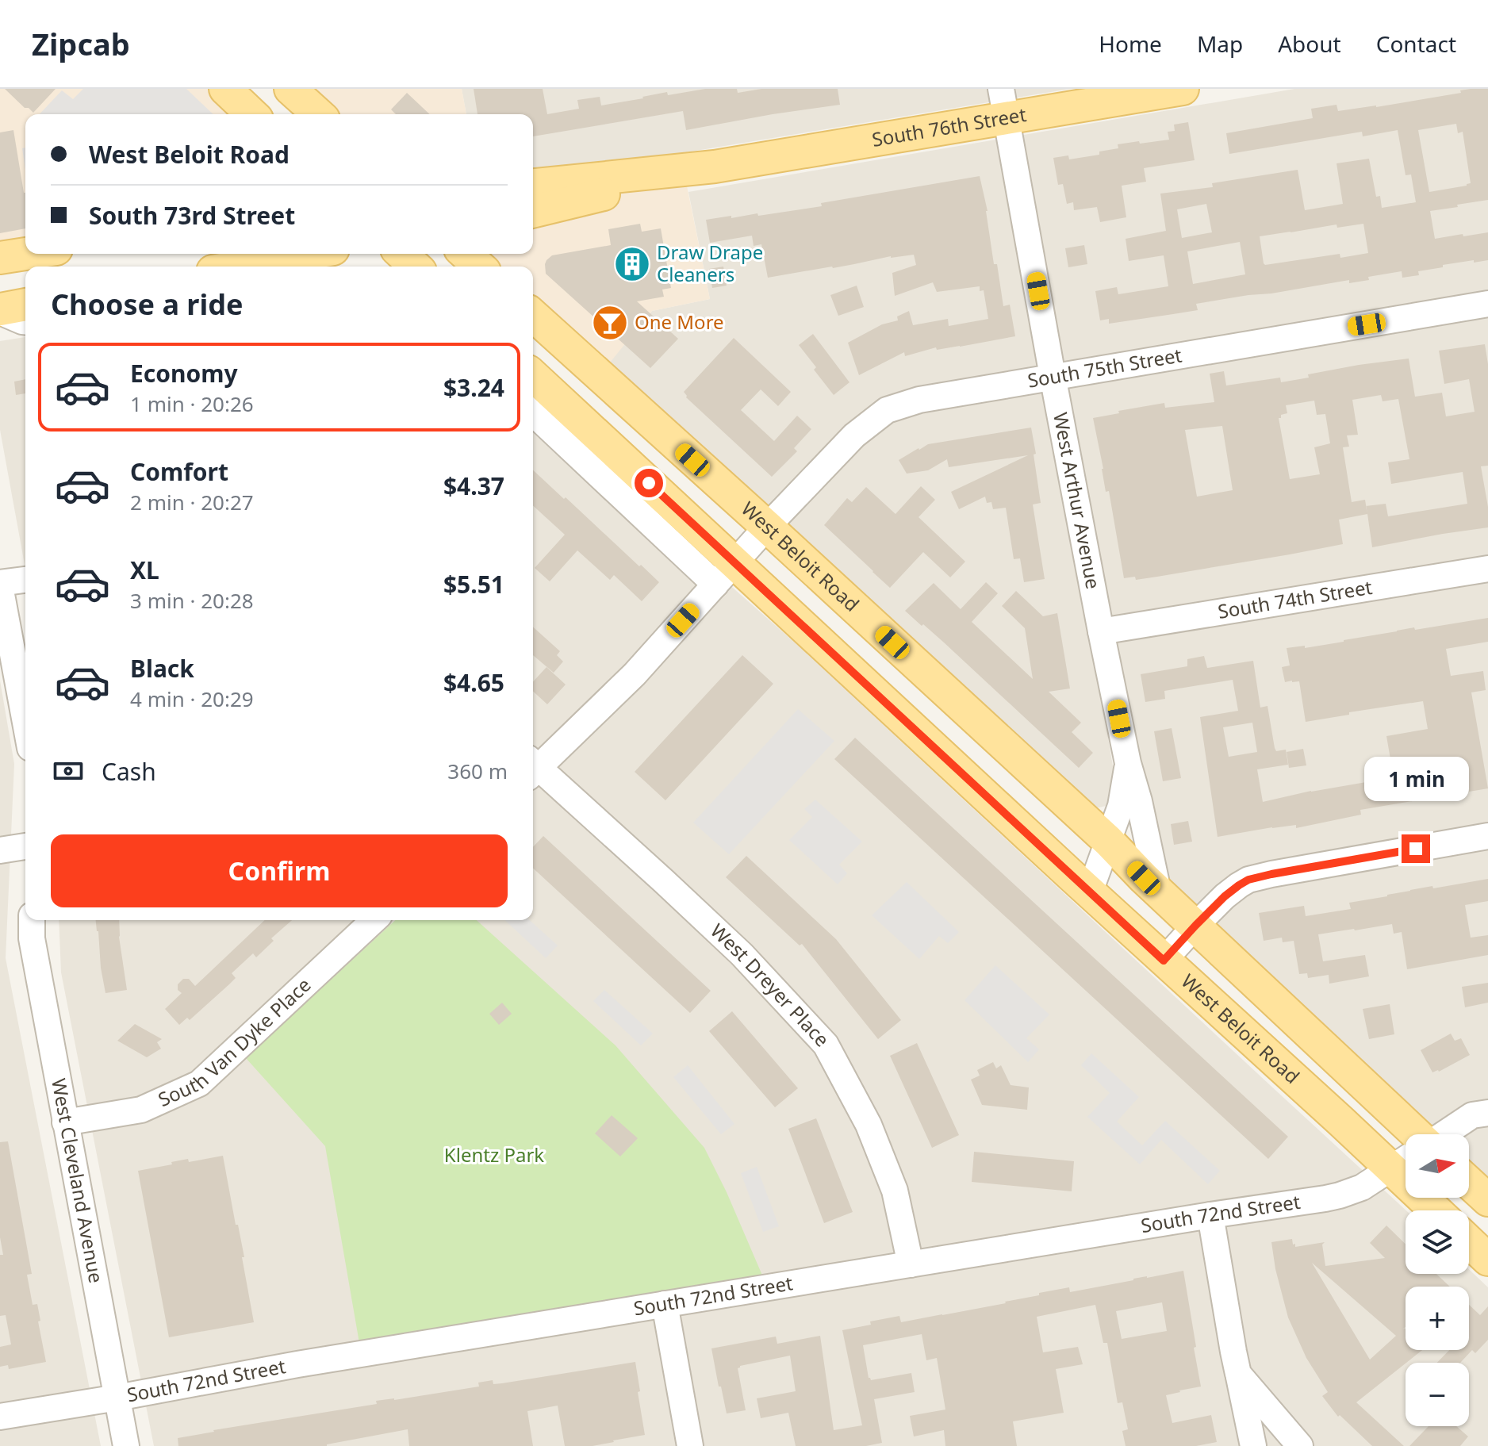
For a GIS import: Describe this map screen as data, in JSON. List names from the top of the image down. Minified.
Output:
{"streets":{"main road":["South 76th Street","West Beloit Road"],"street":["South 75th Street","West Arthur Avenue","South 74th Street","West Dreyer Place","South Van Dyke Place","West Cleveland Avenue","South 72nd Street"]},"crossings":[["South 76th Street","West Arthur Avenue"],["South 75th Street","West Arthur Avenue"],["South 75th Street","West Beloit Road"],["West Arthur Avenue","West Beloit Road"],["West Arthur Avenue","South 74th Street"],["West Beloit Road","South 72nd Street"],["West Dreyer Place","South 72nd Street"],["South Van Dyke Place","West Cleveland Avenue"],["West Cleveland Avenue","South 72nd Street"]],"parks":["Klentz Park"],"places":{"building":["Draw Drape Cleaners"],"bar":["One More"]},"north":"right","page":{"header":"Zipcab","nav":["Home","Map","About","Contact"],"banner":["West Beloit Road","South 73rd Street"],"heading":"Choose a ride","list":[{"name":"Economy","note":"1 min · 20:26","value":"$3.24"},{"name":"Comfort","note":"2 min · 20:27","value":"$4.37"},{"name":"XL","note":"3 min · 20:28","value":"$5.51"},{"name":"Black","note":"4 min · 20:29","value":"$4.65"}],"pay":["Cash","360 m"],"bubble":"1 min","buttons":"Confirm","map_buttons":["+","−"]}}
